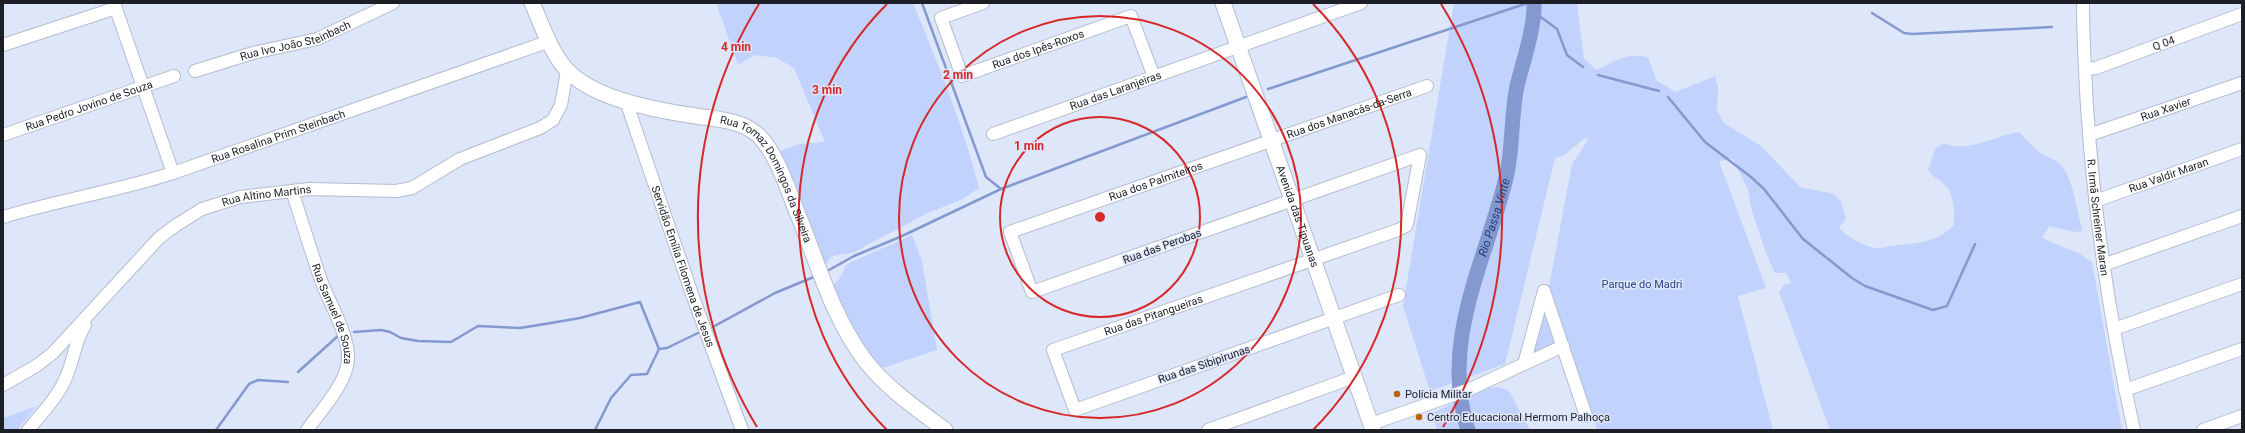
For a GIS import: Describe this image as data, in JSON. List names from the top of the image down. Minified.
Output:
{"streets":{"main road":["Rua Tomaz Domingos da Silveira","Avenida das Tipuanas"],"street":["Rua Ivo João Steinbach","Q 04","Rua dos Ipês-Roxos","Rua das Laranjeiras","Rua Pedro Jovino de Souza","Rua Xavier","Rua dos Manacás-da-Serra","Rua Rosalina Prim Steinbach","Rua Valdir Maran","Rua dos Palmiteiros","Rua Altino Martins","R. Irmã Schreiner Maran","Rua das Perobas","Servidão Emília Filomena de Jesus","Rua Samuel de Souza","Rua das Pitangueiras","Rua das Sibipirunas"]},"crossings":[["Q 04","R. Irmã Schreiner Maran"],["Rua dos Ipês-Roxos","Rua das Laranjeiras"],["Rua das Laranjeiras","Avenida das Tipuanas"],["Rua Xavier","R. Irmã Schreiner Maran"],["Rua dos Manacás-da-Serra","Rua dos Palmiteiros"],["Rua dos Manacás-da-Serra","Avenida das Tipuanas"],["Rua Rosalina Prim Steinbach","Rua Tomaz Domingos da Silveira"],["Rua Valdir Maran","R. Irmã Schreiner Maran"],["Rua dos Palmiteiros","Avenida das Tipuanas"],["Rua dos Palmiteiros","Rua das Perobas"],["Rua Tomaz Domingos da Silveira","Rua Altino Martins"],["Rua Tomaz Domingos da Silveira","Servidão Emília Filomena de Jesus"],["Rua Altino Martins","Rua Samuel de Souza"],["Avenida das Tipuanas","Rua das Perobas"],["Avenida das Tipuanas","Rua das Pitangueiras"],["Avenida das Tipuanas","Rua das Sibipirunas"],["Rua das Perobas","Rua das Pitangueiras"],["Rua das Pitangueiras","Rua das Sibipirunas"]],"water":["Rio Passa Vinte"],"parks":["Parque do Madri"],"places":["Polícia Militar","Centro Educacional Hermom Palhoça"],"rings":["4 min","2 min","3 min","1 min"]}
